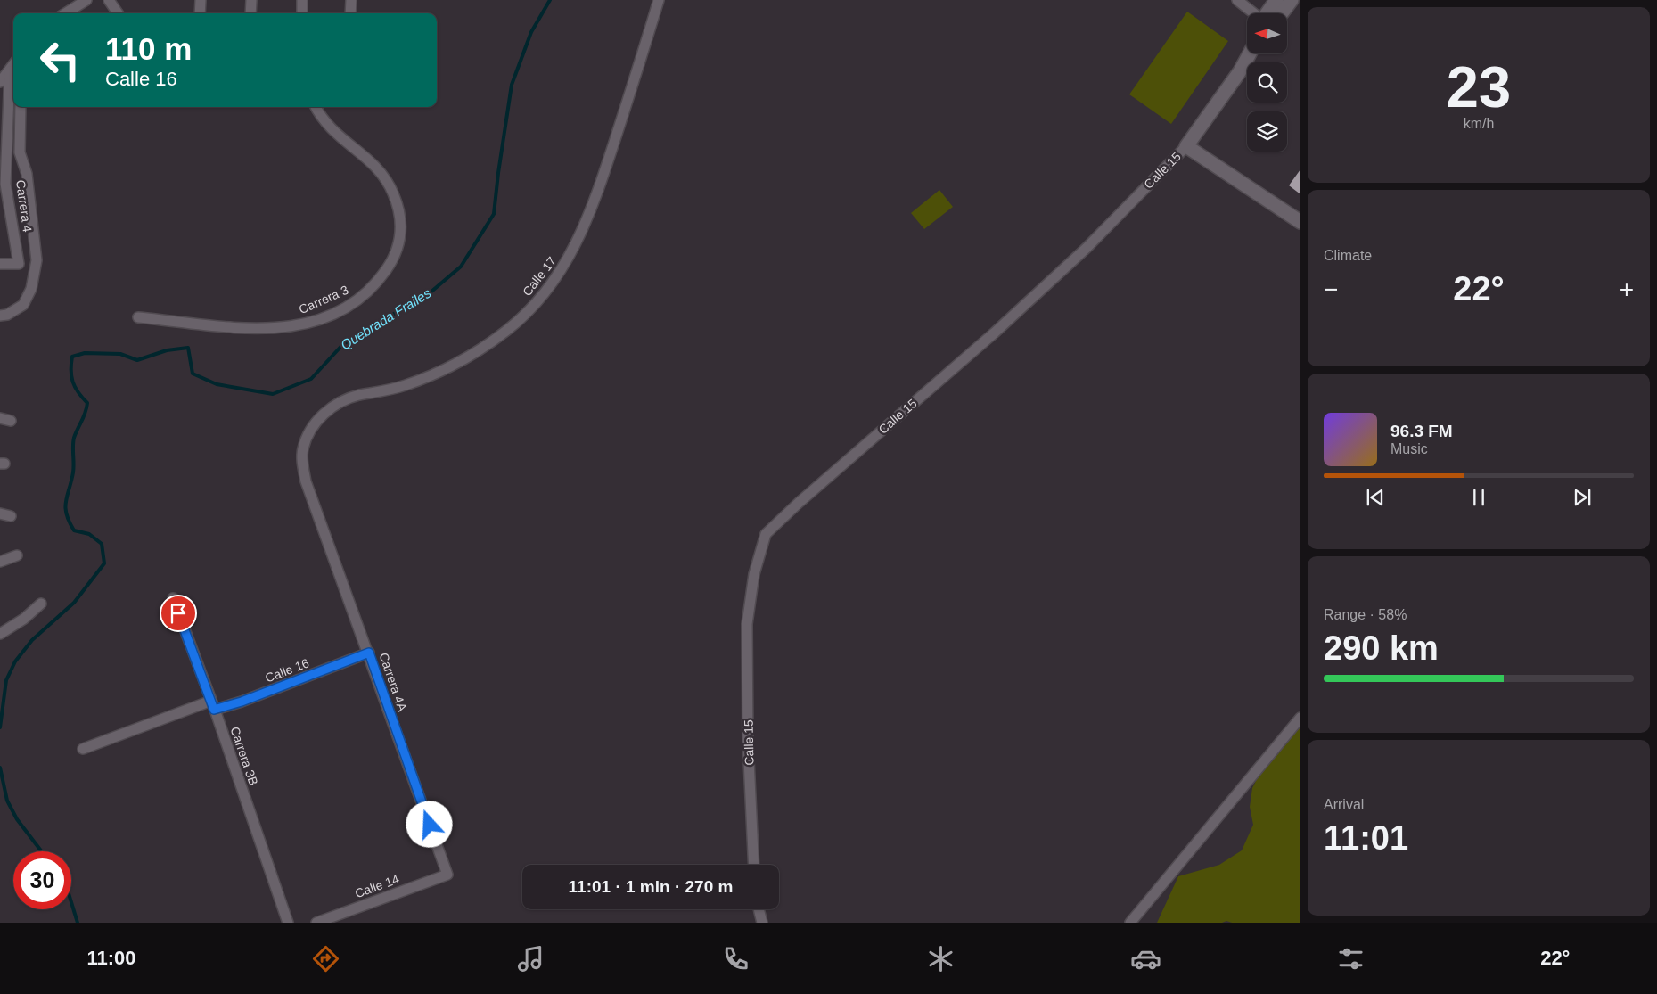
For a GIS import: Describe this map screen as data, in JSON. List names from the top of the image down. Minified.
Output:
{"streets":{"main road":["Calle 15"],"street":["Carrera 4","Calle 17","Carrera 3","Calle 16","Carrera 4A","Carrera 3B","Calle 14"]},"crossings":[["Calle 17","Carrera 4A"],["Calle 16","Carrera 4A"],["Calle 16","Carrera 3B"],["Carrera 4A","Calle 14"]],"water":["Quebrada Frailes"],"north":"left","page":{"tile":[["23","km/h"],"Climate",["Range · 58%","290 km"],["Arrival","11:01"]],"turn":["110 m","Calle 16"],"heat":["−","22°","+"],"song":["96.3 FM","Music"],"limit":"30","trip":"11:01 · 1 min · 270 m","tabs":["11:00","22°"]}}
